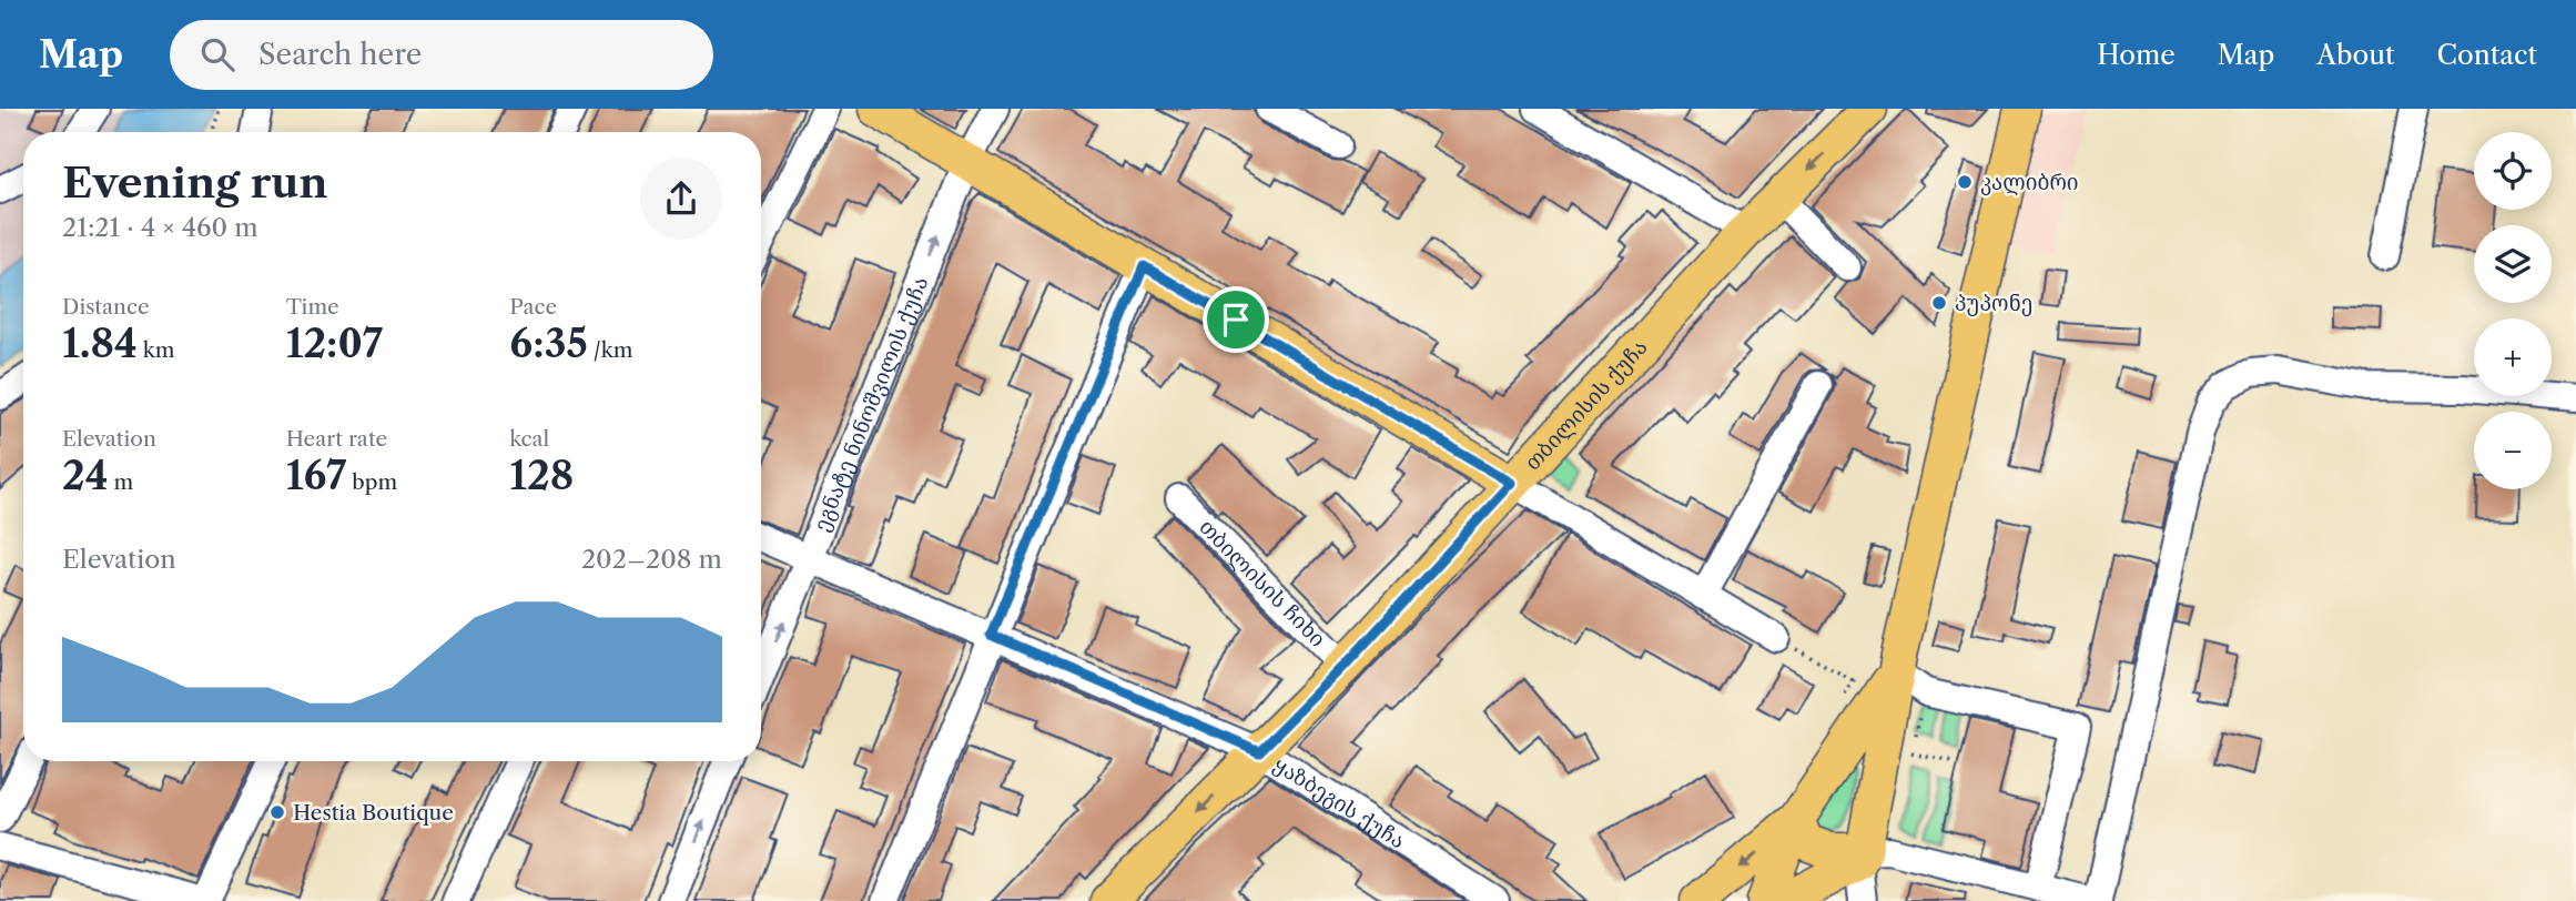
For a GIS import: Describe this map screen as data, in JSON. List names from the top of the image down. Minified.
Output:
{"streets":{"main road":["თბილისის ქუჩა"],"street":["ეგნატე ნინოშვილის ქუჩა","თბილისის ჩიხი","ყაზბეგის ქუჩა"]},"crossings":[["ეგნატე ნინოშვილის ქუჩა","ყაზბეგის ქუჩა"],["თბილისის ქუჩა","თბილისის ჩიხი"],["თბილისის ქუჩა","ყაზბეგის ქუჩა"]],"places":["კალიბრი","პუპონე","Hestia Boutique"],"page":{"header":"Map","search":"Search here","nav":["Home","Map","About","Contact"],"map_buttons":["+","−"],"heading":["Evening run","21:21 · 4 × 460 m"],"stats":[["Distance","1.84 km"],["Time","12:07"],["Pace","6:35 /km"],["Elevation","24 m"],["Heart rate","167 bpm"],["kcal","128"]],"chart":["Elevation","202–208 m"]}}
